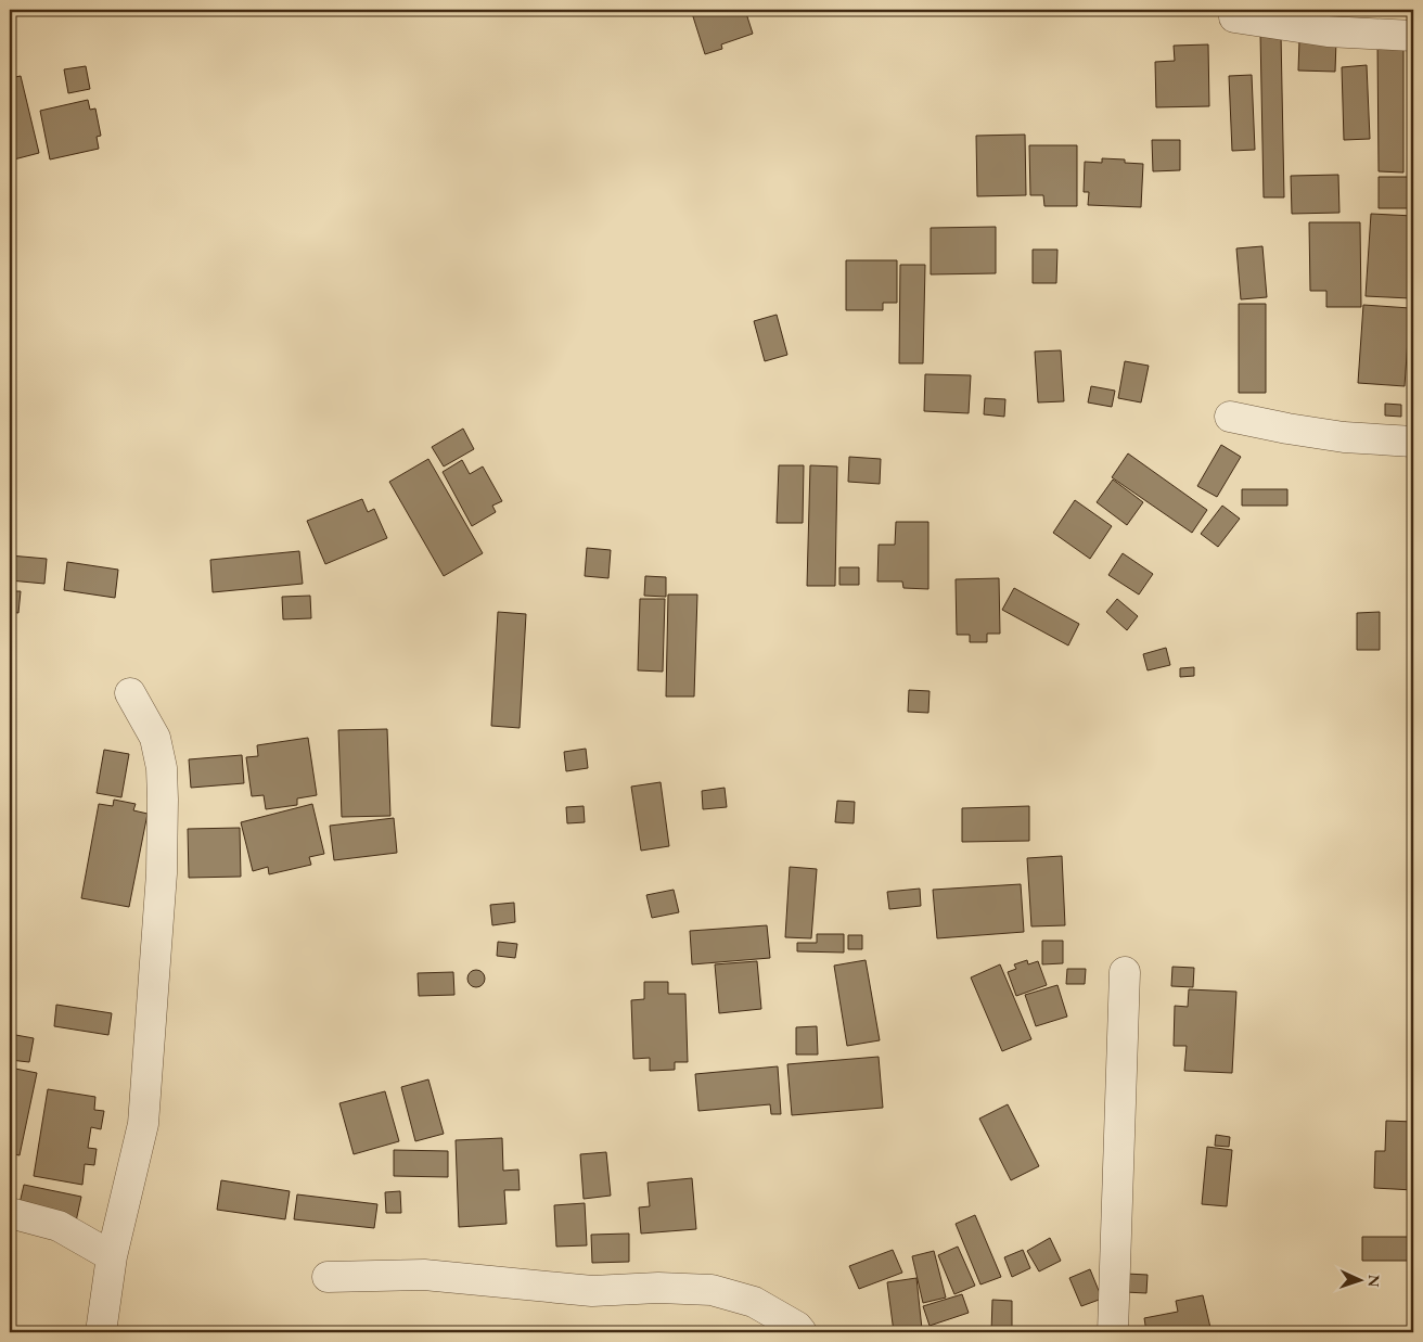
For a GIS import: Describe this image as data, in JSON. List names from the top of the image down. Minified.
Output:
{"north":"right"}
